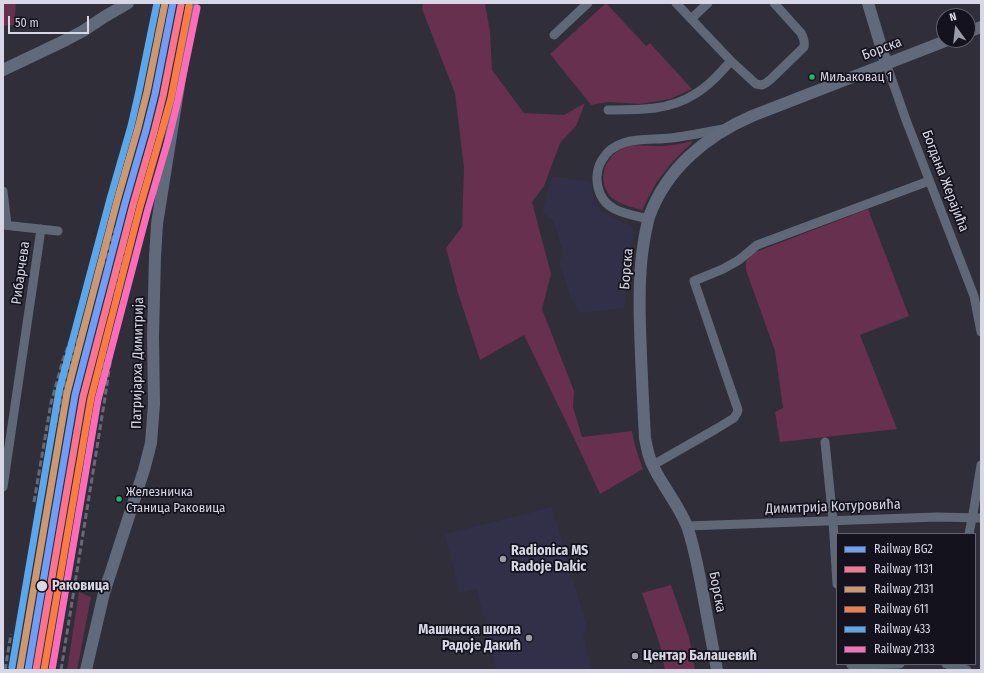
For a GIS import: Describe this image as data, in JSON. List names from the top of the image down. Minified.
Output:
{"streets":{"main road":["Борска","Патријарха Димитрија"],"street":["Богдана Жерајића","Рибарчева","Димитрија Котуровића"]},"crossings":[["Борска","Богдана Жерајића"],["Борска","Димитрија Котуровића"]],"places":["Миљаковац 1","Железничка Станица Раковица","Radionica MS Radoje Dakic","Раковица","Машинска школа Радоје Дакић","Центар Балашевић"],"lines":["rail line BG2","rail line 2131","rail line 433","rail line 1131","rail line 611","rail line 2133"],"legend":["Railway BG2","Railway 1131","Railway 2131","Railway 611","Railway 433","Railway 2133"],"scale_bar":"50 m","north":"top"}
